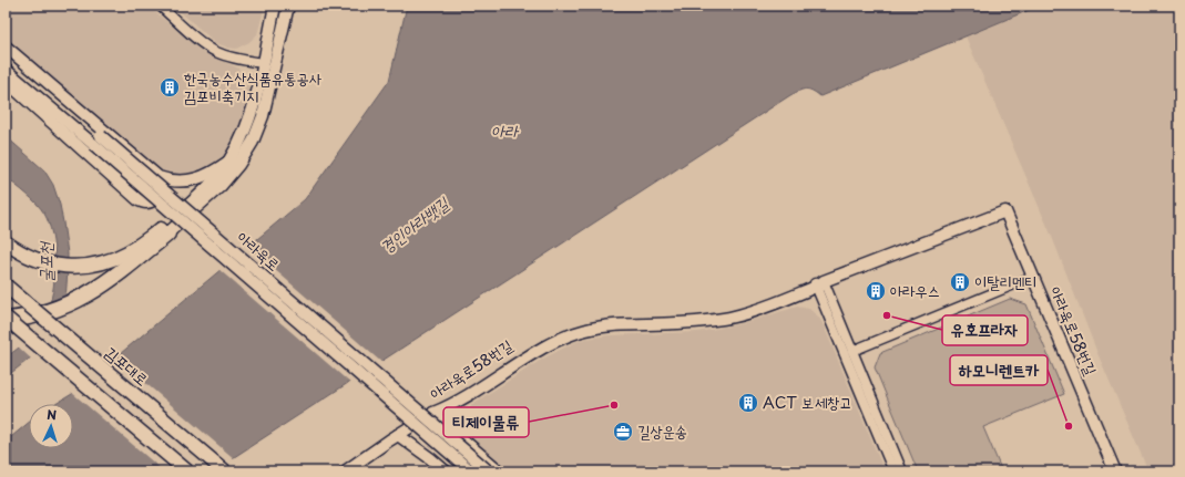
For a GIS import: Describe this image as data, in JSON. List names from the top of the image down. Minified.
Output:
{"streets":{"main road":["김포대로"],"street":["아라육로","아라육로58번길"]},"water":["아라","경인아라뱃길","굴포천"],"places":{"building":["한국농수산식품유통공사 김포비축기지","이탈리멘티","아라우스","ACT 보세창고"],"other":["유호프라자","티제이물류","하모니렌트카"],"office":["길상운송"]},"north":"top"}
